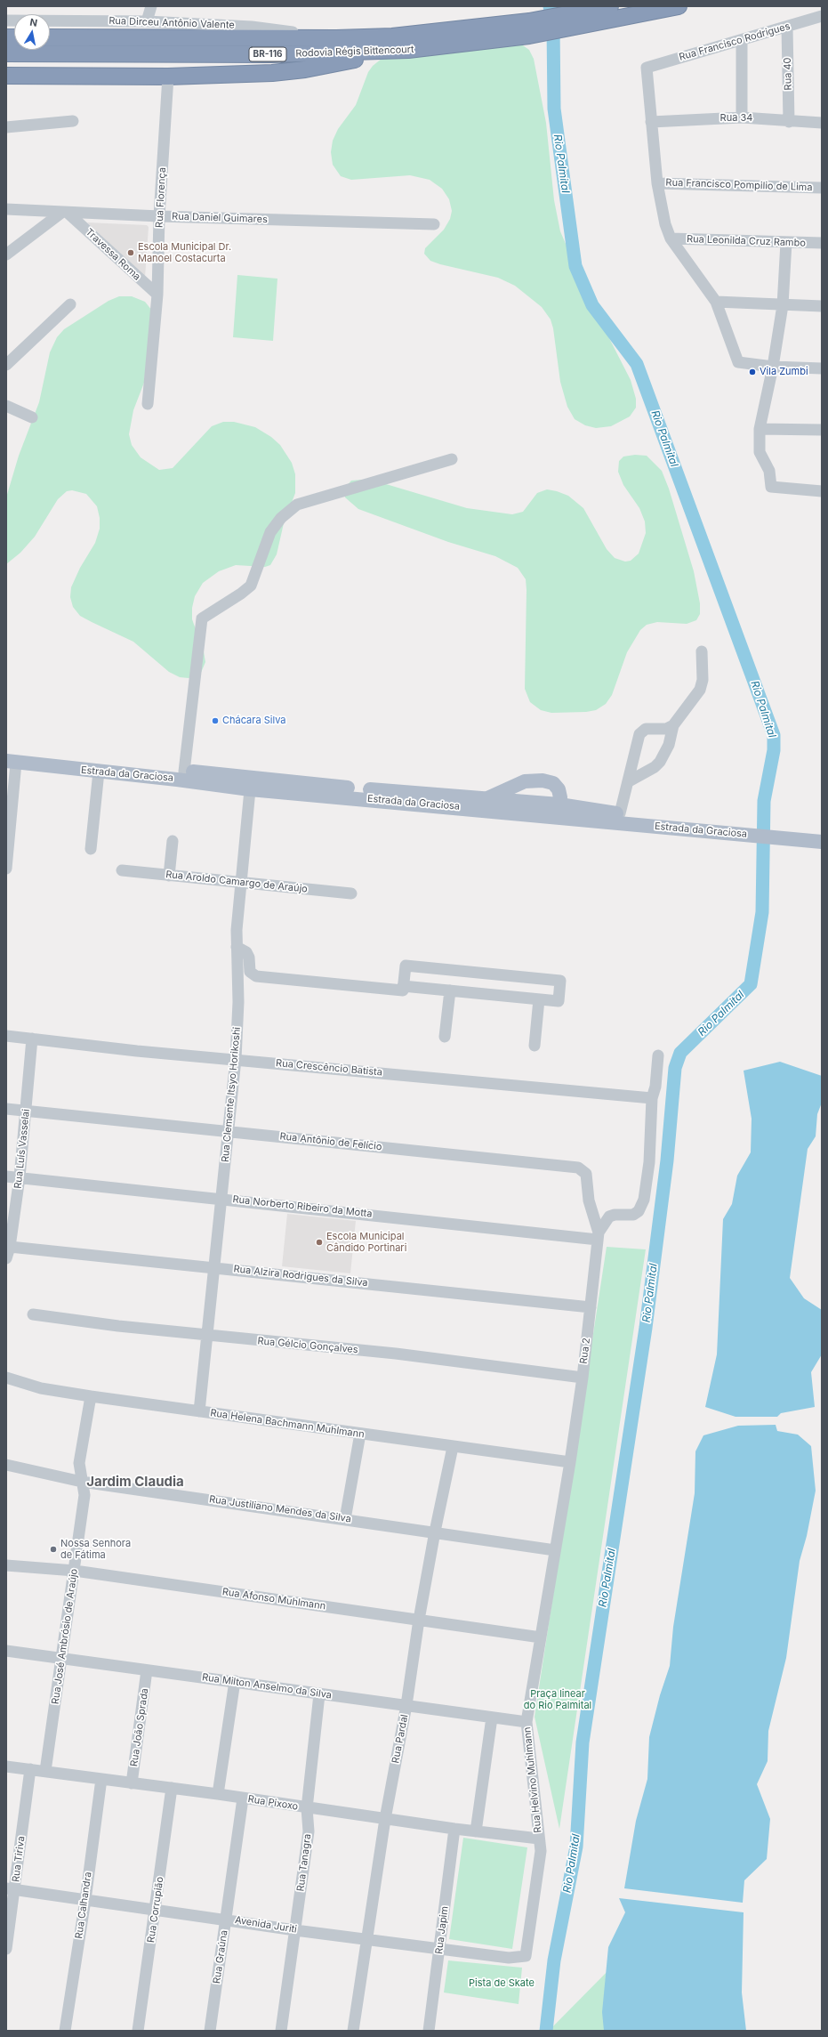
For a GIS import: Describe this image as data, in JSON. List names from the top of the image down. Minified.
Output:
{"streets":{"highway":["Rodovia Régis Bittencourt","BR-116"],"main road":["Estrada da Graciosa"],"street":["Rua Dirceu Antônio Valente","Rua Francisco Rodrigues","Rua 40","Rua 34","Rua Francisco Pompilio de Lima","Rua Florença","Rua Daniel Guimares","Rua Leonilda Cruz Rambo","Travessa Roma","Rua Aroldo Camargo de Araújo","Rua Crescêncio Batista","Rua Clemente Itsyo Horikoshi","Rua Antônio de Felício","Rua Luís Vasselai","Rua Norberto Ribeiro da Motta","Rua Alzira Rodrigues da Silva","Rua Gélcio Gonçalves","Rua 2","Rua Helena Bachmann Muhlmann","Rua Justiliano Mendes da Silva","Rua Afonso Muhlmann","Rua José Ambrósio de Araújo","Rua Milton Anselmo da Silva","Rua João Sprada","Rua Pardal","Rua Helvino Muhlmann","Rua Pixoxo","Rua Tiriva","Rua Tanagra","Rua Calhandra","Rua Corrupião","Avenida Juriti","Rua Japim","Rua Graúna"]},"crossings":[["Rua Dirceu Antônio Valente","Rodovia Régis Bittencourt"],["Rua Francisco Rodrigues","Rua 40"],["Rua Francisco Rodrigues","Rua 34"],["Rua 40","Rua 34"],["Rua Florença","Rua Daniel Guimares"],["Rua Florença","Travessa Roma"],["Rua Daniel Guimares","Travessa Roma"],["Estrada da Graciosa","Rua Clemente Itsyo Horikoshi"],["Rua Aroldo Camargo de Araújo","Rua Clemente Itsyo Horikoshi"],["Rua Crescêncio Batista","Rua Clemente Itsyo Horikoshi"],["Rua Crescêncio Batista","Rua Luís Vasselai"],["Rua Clemente Itsyo Horikoshi","Rua Antônio de Felício"],["Rua Clemente Itsyo Horikoshi","Rua Norberto Ribeiro da Motta"],["Rua Clemente Itsyo Horikoshi","Rua Alzira Rodrigues da Silva"],["Rua Clemente Itsyo Horikoshi","Rua Gélcio Gonçalves"],["Rua Clemente Itsyo Horikoshi","Rua Helena Bachmann Muhlmann"],["Rua Antônio de Felício","Rua Luís Vasselai"],["Rua Antônio de Felício","Rua Norberto Ribeiro da Motta"],["Rua Antônio de Felício","Rua 2"],["Rua Luís Vasselai","Rua Norberto Ribeiro da Motta"],["Rua Luís Vasselai","Rua Alzira Rodrigues da Silva"],["Rua Norberto Ribeiro da Motta","Rua 2"],["Rua Alzira Rodrigues da Silva","Rua 2"],["Rua Gélcio Gonçalves","Rua 2"],["Rua 2","Rua Helena Bachmann Muhlmann"],["Rua 2","Rua Justiliano Mendes da Silva"],["Rua 2","Rua Helvino Muhlmann"],["Rua Helena Bachmann Muhlmann","Rua José Ambrósio de Araújo"],["Rua Helena Bachmann Muhlmann","Rua Pardal"],["Rua Justiliano Mendes da Silva","Rua José Ambrósio de Araújo"],["Rua Justiliano Mendes da Silva","Rua Pardal"],["Rua Justiliano Mendes da Silva","Rua Helvino Muhlmann"],["Rua Afonso Muhlmann","Rua José Ambrósio de Araújo"],["Rua Afonso Muhlmann","Rua Pardal"],["Rua Afonso Muhlmann","Rua Helvino Muhlmann"],["Rua José Ambrósio de Araújo","Rua Milton Anselmo da Silva"],["Rua José Ambrósio de Araújo","Rua Pixoxo"],["Rua Milton Anselmo da Silva","Rua João Sprada"],["Rua Milton Anselmo da Silva","Rua Pardal"],["Rua Milton Anselmo da Silva","Rua Helvino Muhlmann"],["Rua Milton Anselmo da Silva","Rua Tanagra"],["Rua João Sprada","Rua Pixoxo"],["Rua Pardal","Rua Pixoxo"],["Rua Pardal","Avenida Juriti"],["Rua Helvino Muhlmann","Rua Pixoxo"],["Rua Helvino Muhlmann","Avenida Juriti"],["Rua Pixoxo","Rua Tiriva"],["Rua Pixoxo","Rua Tanagra"],["Rua Pixoxo","Rua Calhandra"],["Rua Pixoxo","Rua Corrupião"],["Rua Pixoxo","Rua Japim"],["Rua Pixoxo","Rua Graúna"],["Rua Tiriva","Avenida Juriti"],["Rua Tanagra","Avenida Juriti"],["Rua Calhandra","Avenida Juriti"],["Rua Corrupião","Avenida Juriti"],["Avenida Juriti","Rua Japim"],["Avenida Juriti","Rua Graúna"]],"districts":["Jardim Claudia"],"water":["Rio Palmital"],"parks":["Praça linear do Rio Palmital","Pista de Skate"],"places":["Escola Municipal Dr. Manoel Costacurta","Vila Zumbi","Chácara Silva","Escola Municipal Cândido Portinari","Nossa Senhora de Fátima"],"north":"top"}
